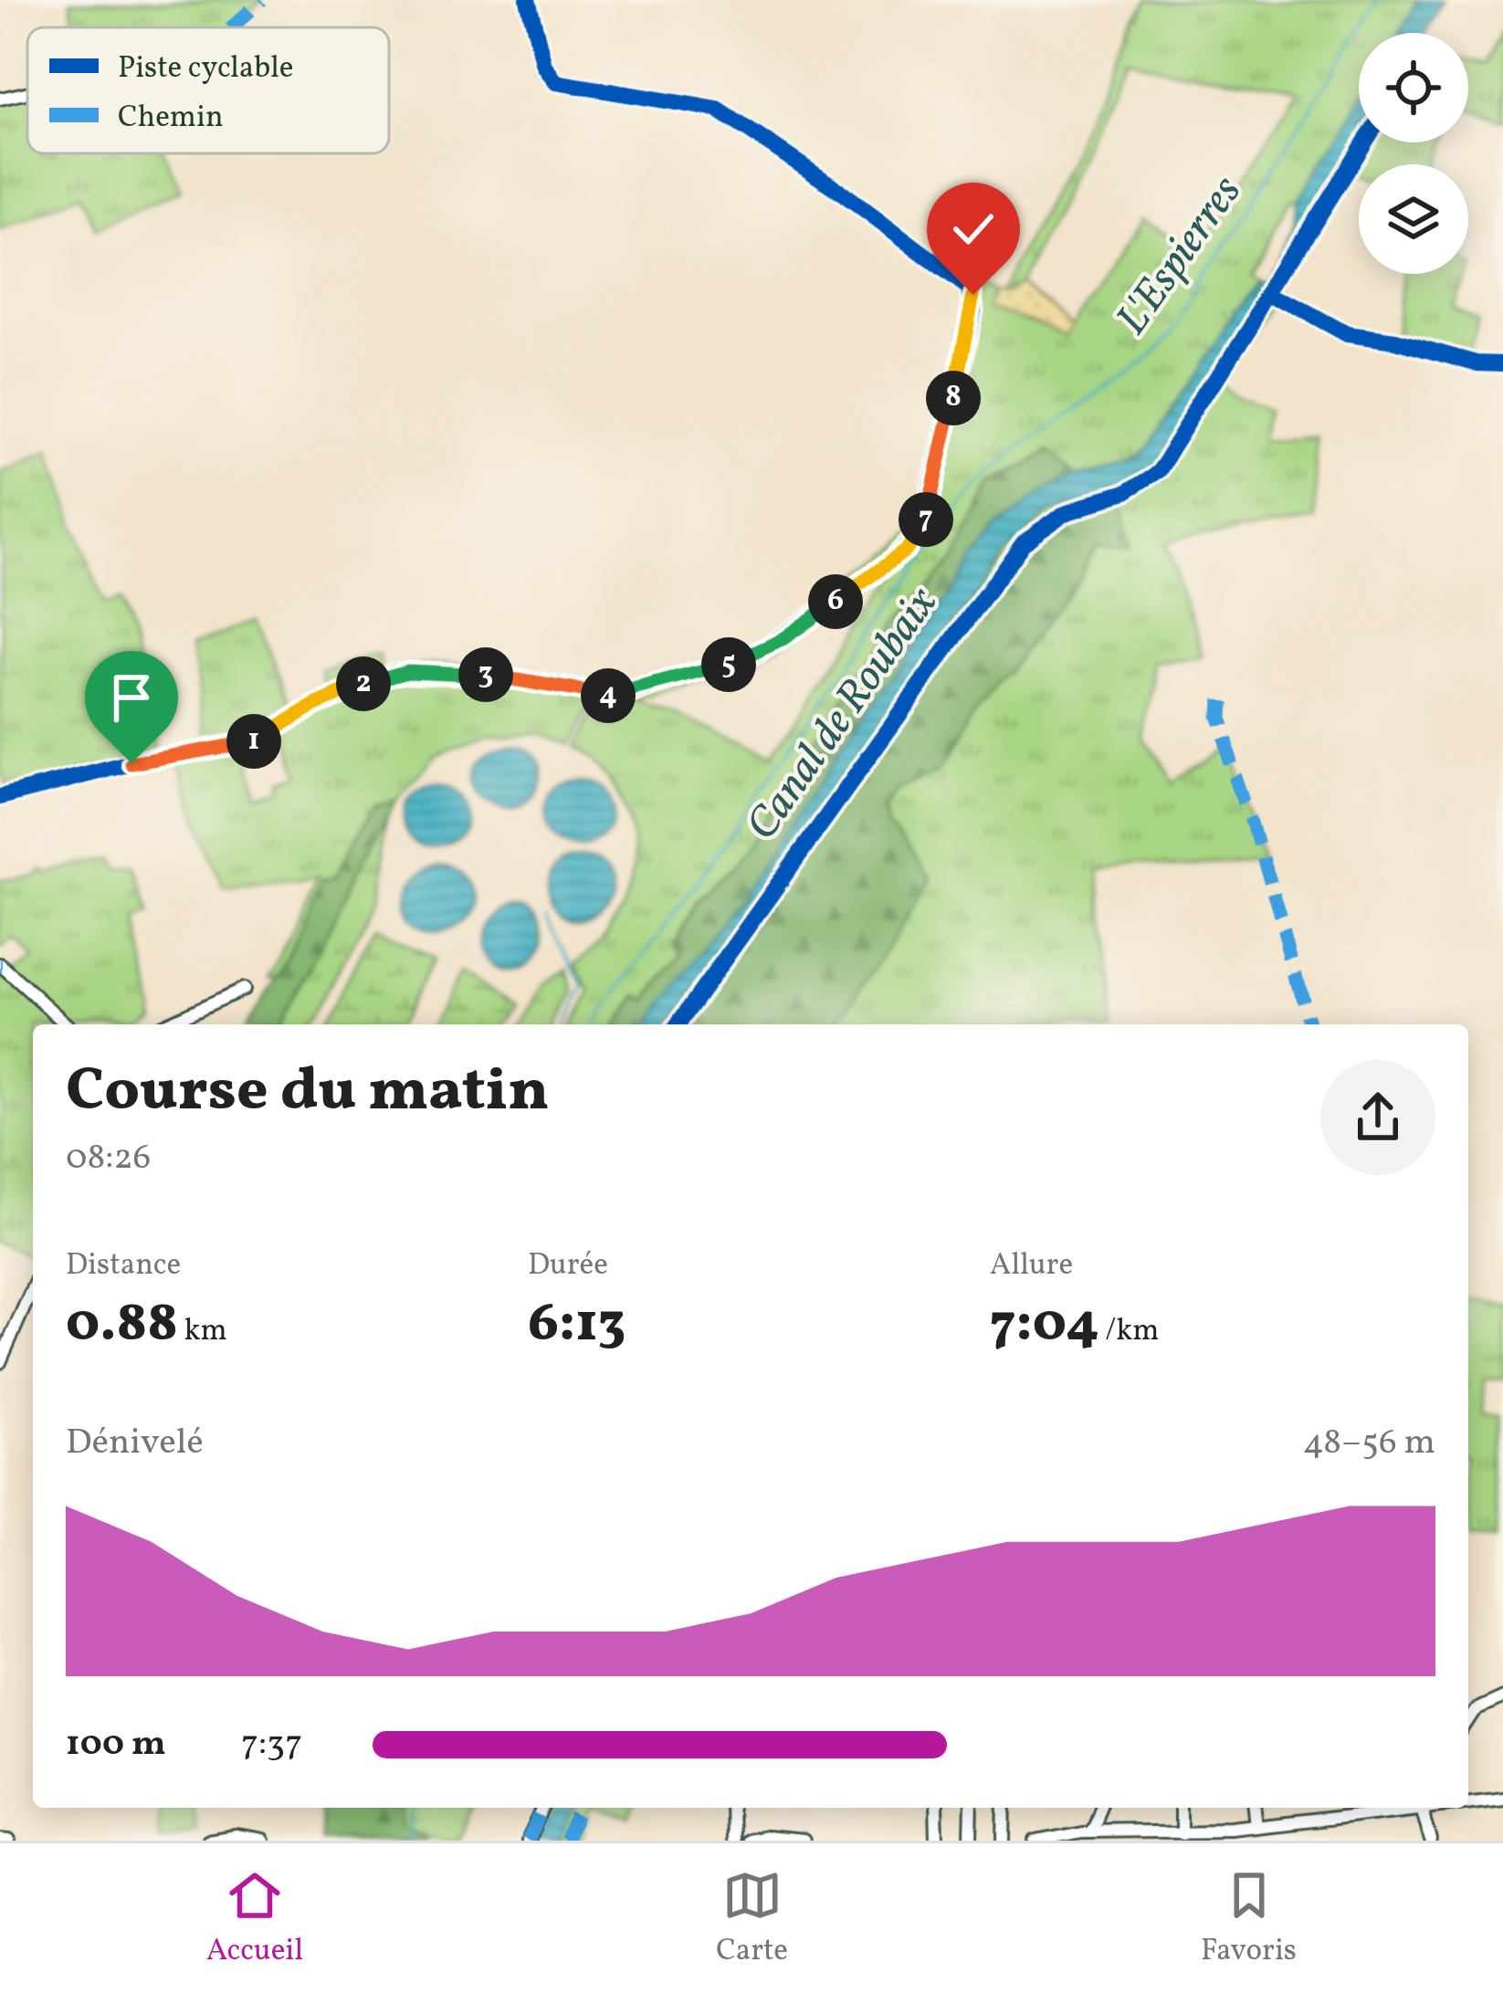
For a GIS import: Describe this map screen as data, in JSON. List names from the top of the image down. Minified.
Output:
{"water":["L'Espierres","Canal de Roubaix"],"legend":["Piste cyclable","Chemin"],"page":{"pins":["8","7","6","5","3","2","4","1"],"heading":["Course du matin","08:26"],"stats":[["Distance","0.88 km"],["Durée","6:13"],["Allure","7:04 /km"]],"chart":["Dénivelé","48–56 m"],"list":[{"name":"100 m","note":"7:37"}],"tabs":["Accueil","Carte","Favoris"]}}
